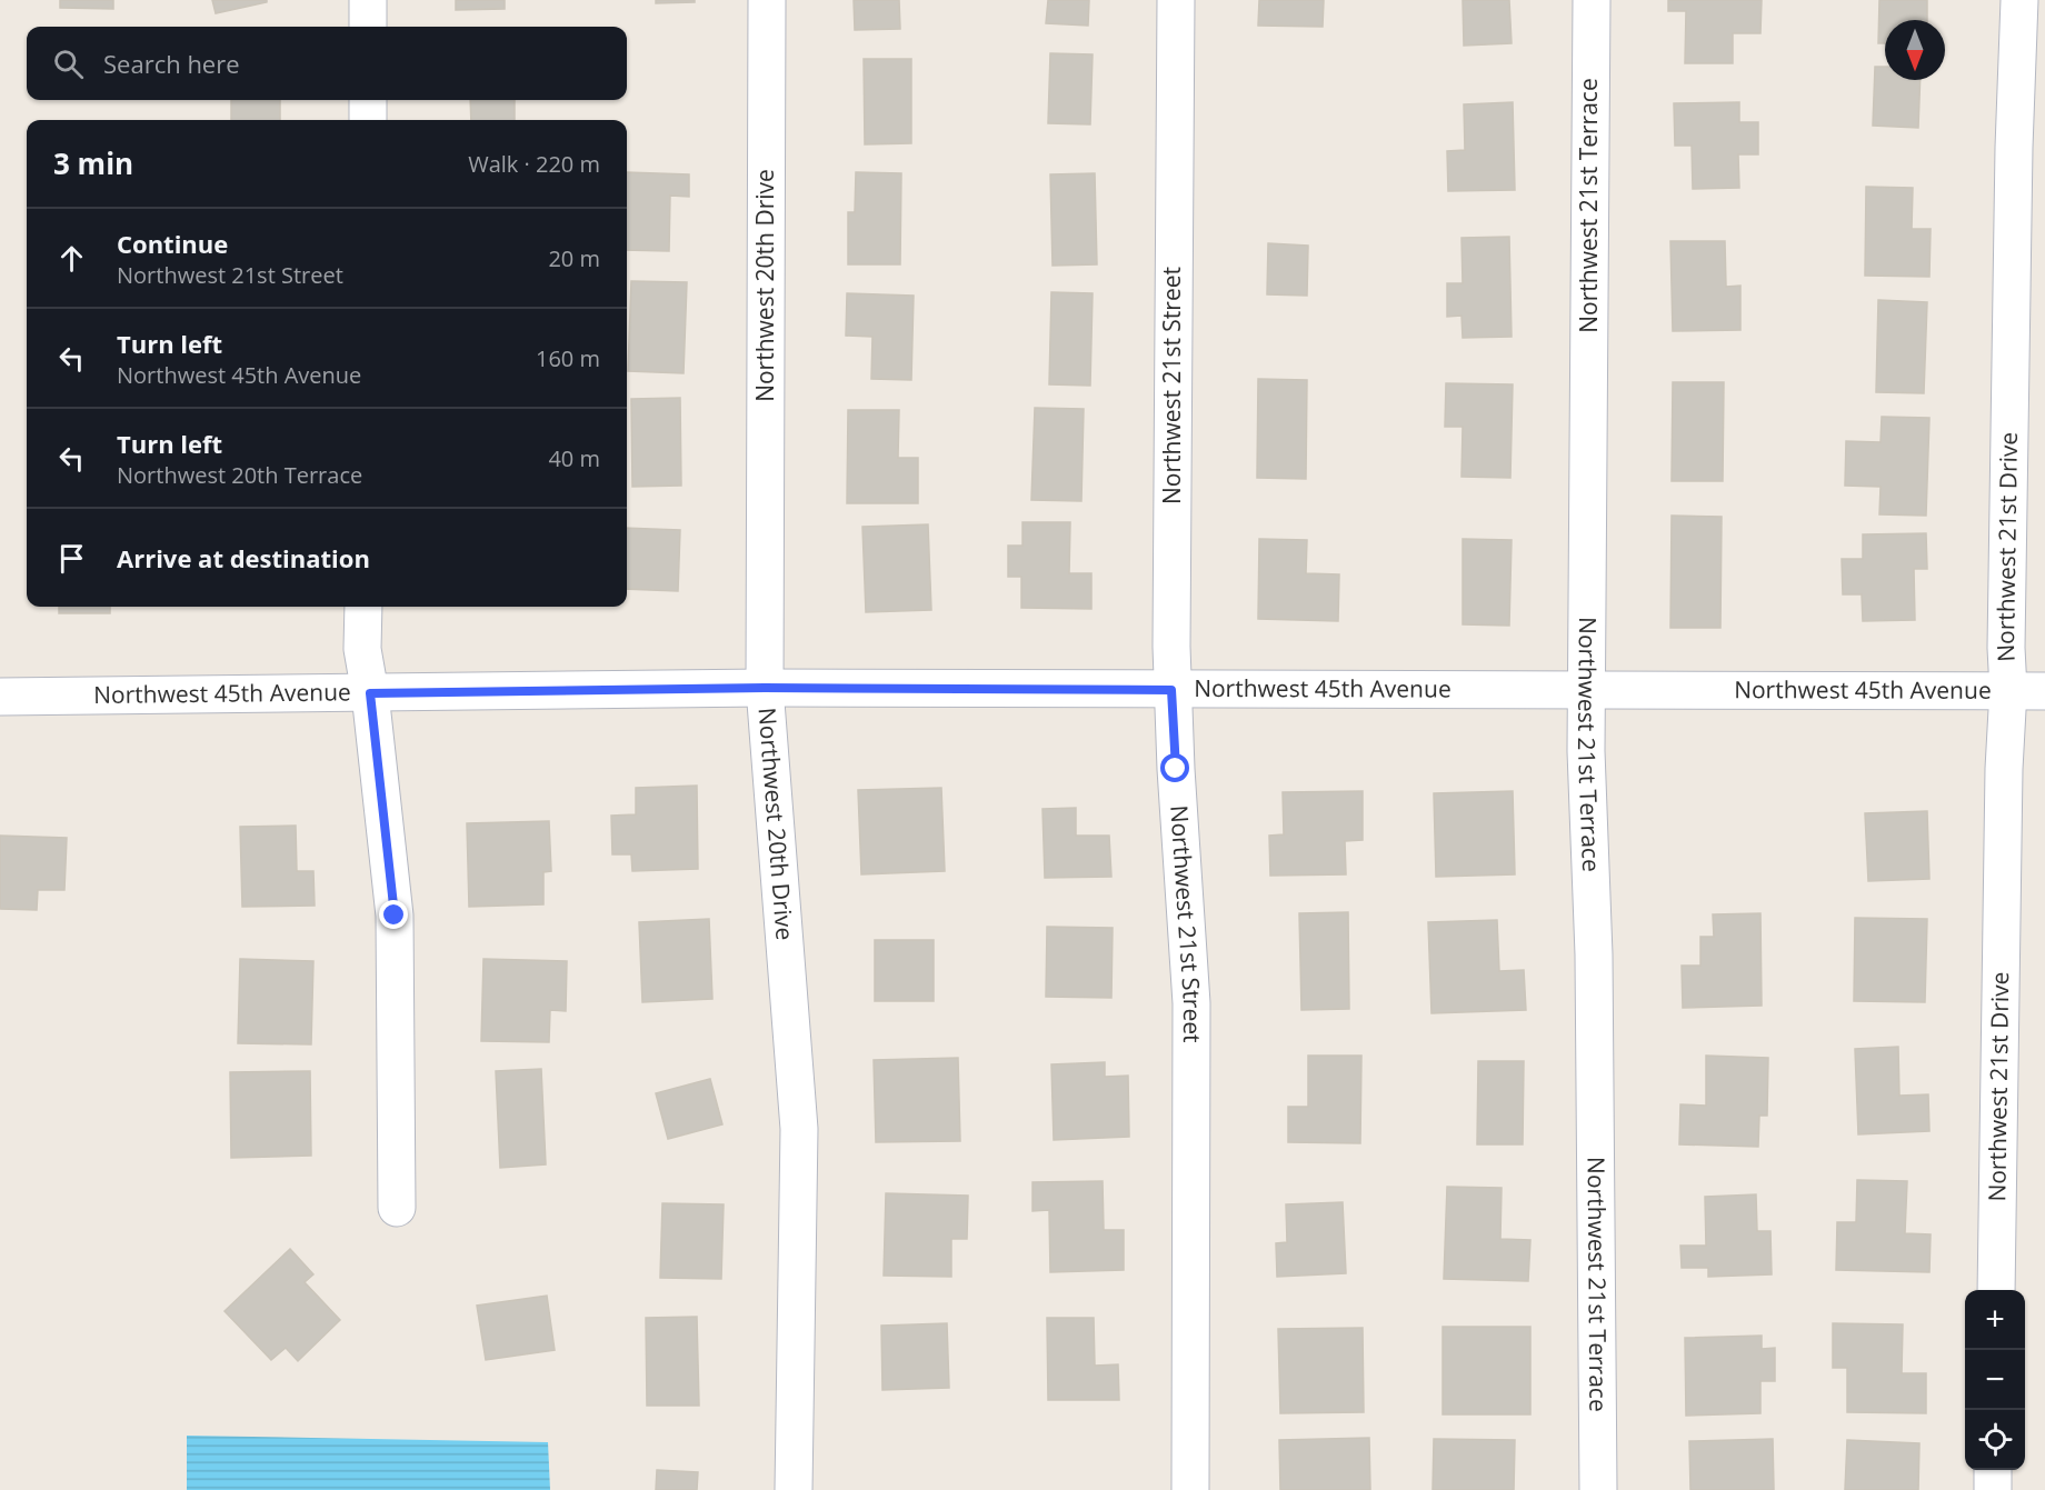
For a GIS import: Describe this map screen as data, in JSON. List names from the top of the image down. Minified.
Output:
{"streets":{"street":["Northwest 21st Terrace","Northwest 20th Drive","Northwest 21st Street","Northwest 21st Drive","Northwest 45th Avenue"]},"crossings":[["Northwest 21st Terrace","Northwest 45th Avenue"],["Northwest 20th Drive","Northwest 45th Avenue"],["Northwest 21st Street","Northwest 45th Avenue"],["Northwest 21st Drive","Northwest 45th Avenue"]],"north":"bottom","page":{"search":"Search here","heading":["3 min","Walk · 220 m"],"list":[["Continue","Northwest 21st Street","20 m"],["Turn left","Northwest 45th Avenue","160 m"],["Turn left","Northwest 20th Terrace","40 m"],"Arrive at destination"],"map_buttons":["+","−"]}}
